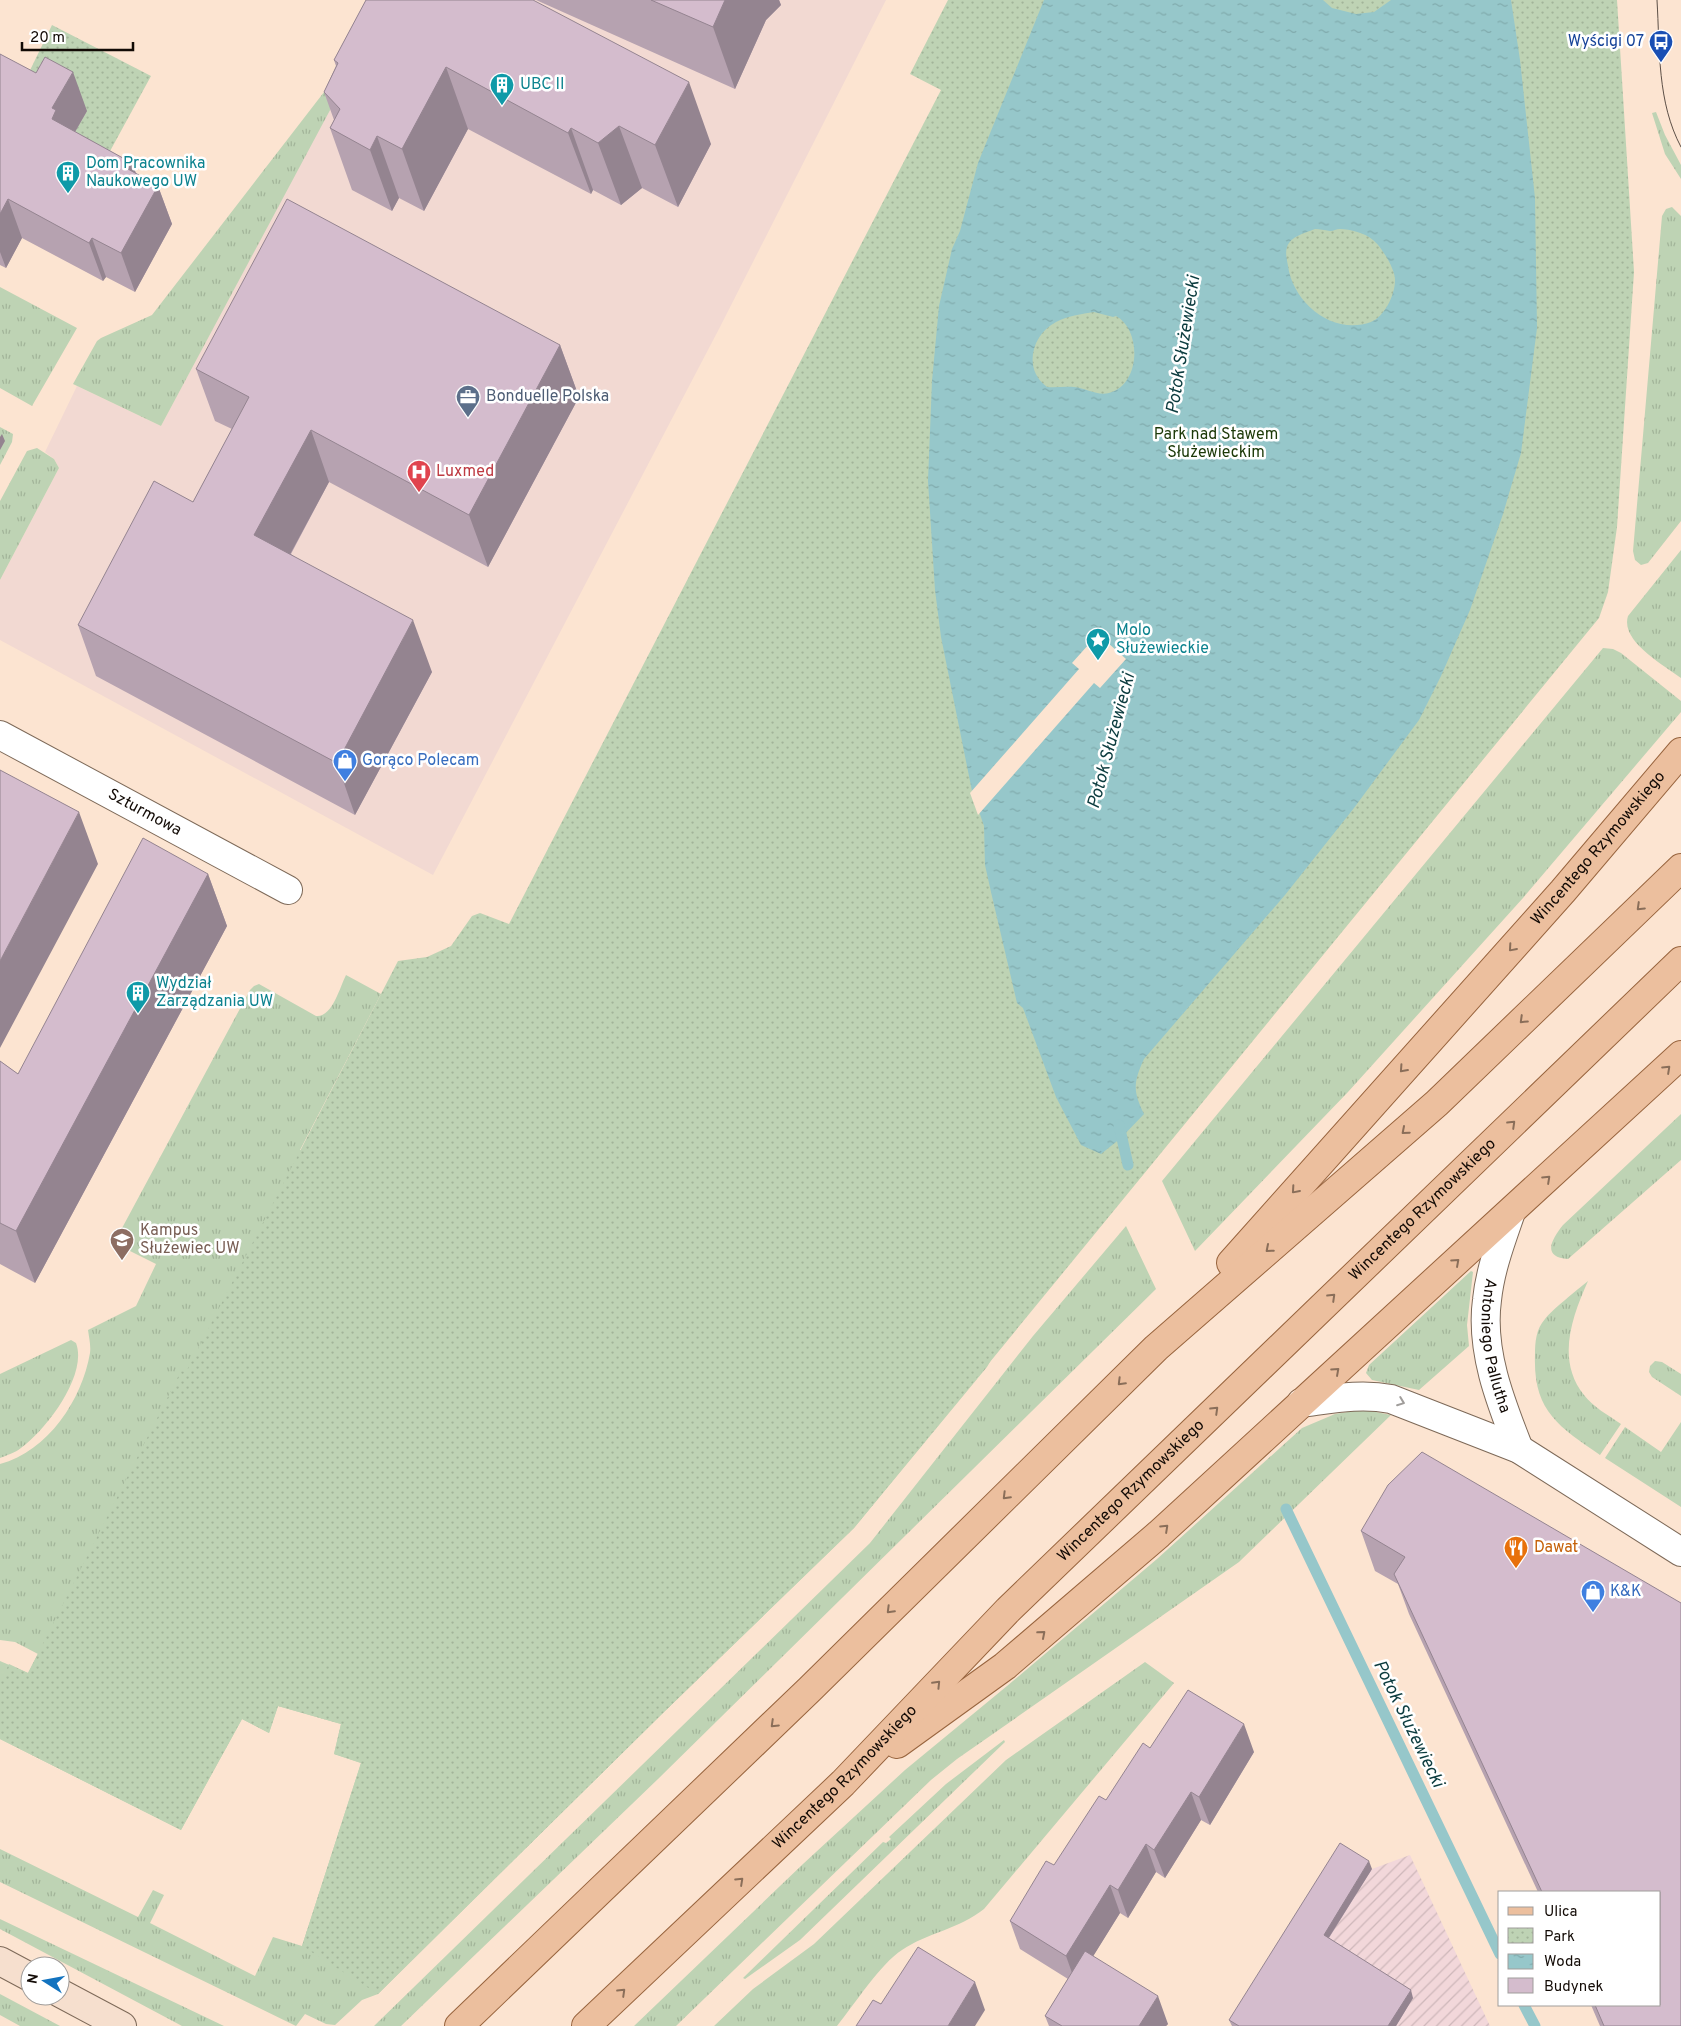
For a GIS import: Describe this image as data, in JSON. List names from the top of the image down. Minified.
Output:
{"streets":{"main road":["Wincentego Rzymowskiego"],"street":["Szturmowa","Antoniego Pallutha"]},"water":["Potok Służewiecki"],"parks":["Park nad Stawem Służewieckim"],"places":{"bus stop":["Wyścigi 07"],"building":["UBC II","Dom Pracownika Naukowego UW","Wydział Zarządzania UW"],"office":["Bonduelle Polska"],"hospital":["Luxmed"],"place":["Molo Służewieckie"],"shop":["Gorąco Polecam","K&K"],"school or university":["Kampus Służewiec UW"],"restaurant":["Dawat"]},"legend":["Ulica","Park","Woda","Budynek"],"scale_bar":"20 m","north":"left"}
